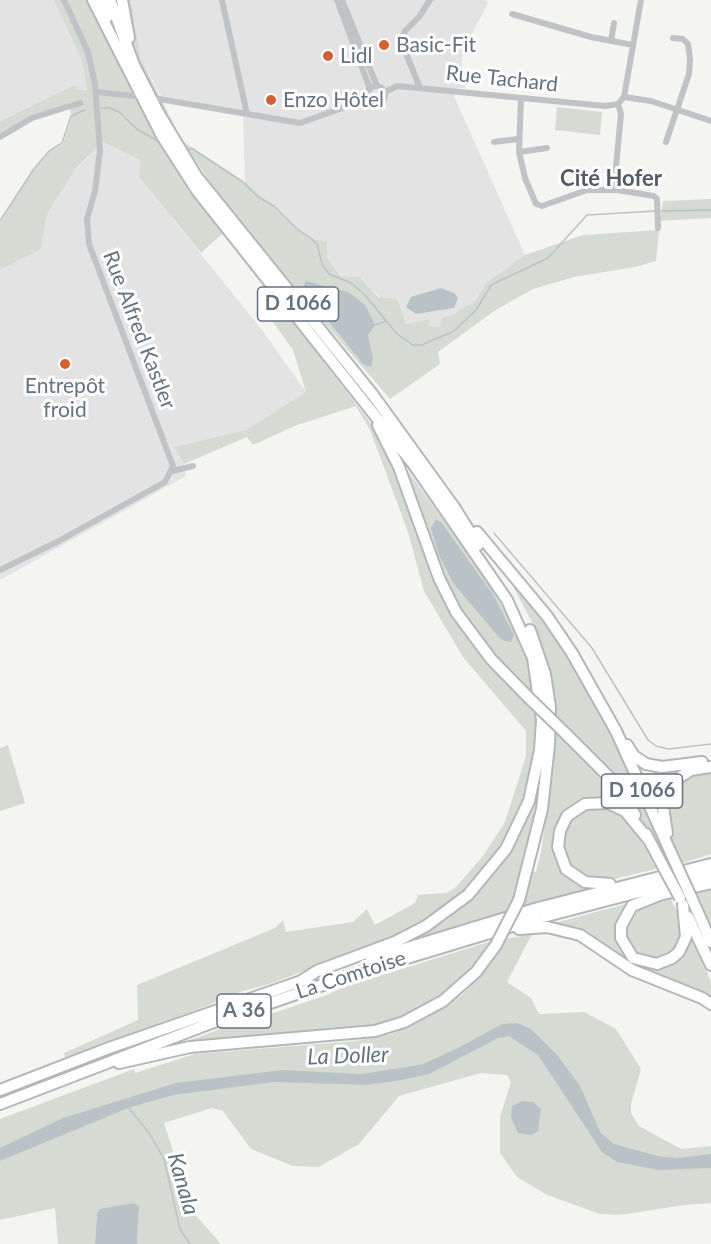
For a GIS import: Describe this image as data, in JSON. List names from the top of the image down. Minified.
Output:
{"streets":{"highway":["D 1066","La Comtoise","A 36"],"street":["Rue Tachard","Rue Alfred Kastler"]},"districts":["Cité Hofer"],"water":["La Doller","Kanala"],"places":["Basic-Fit","Lidl","Enzo Hôtel","Entrepôt froid"]}
